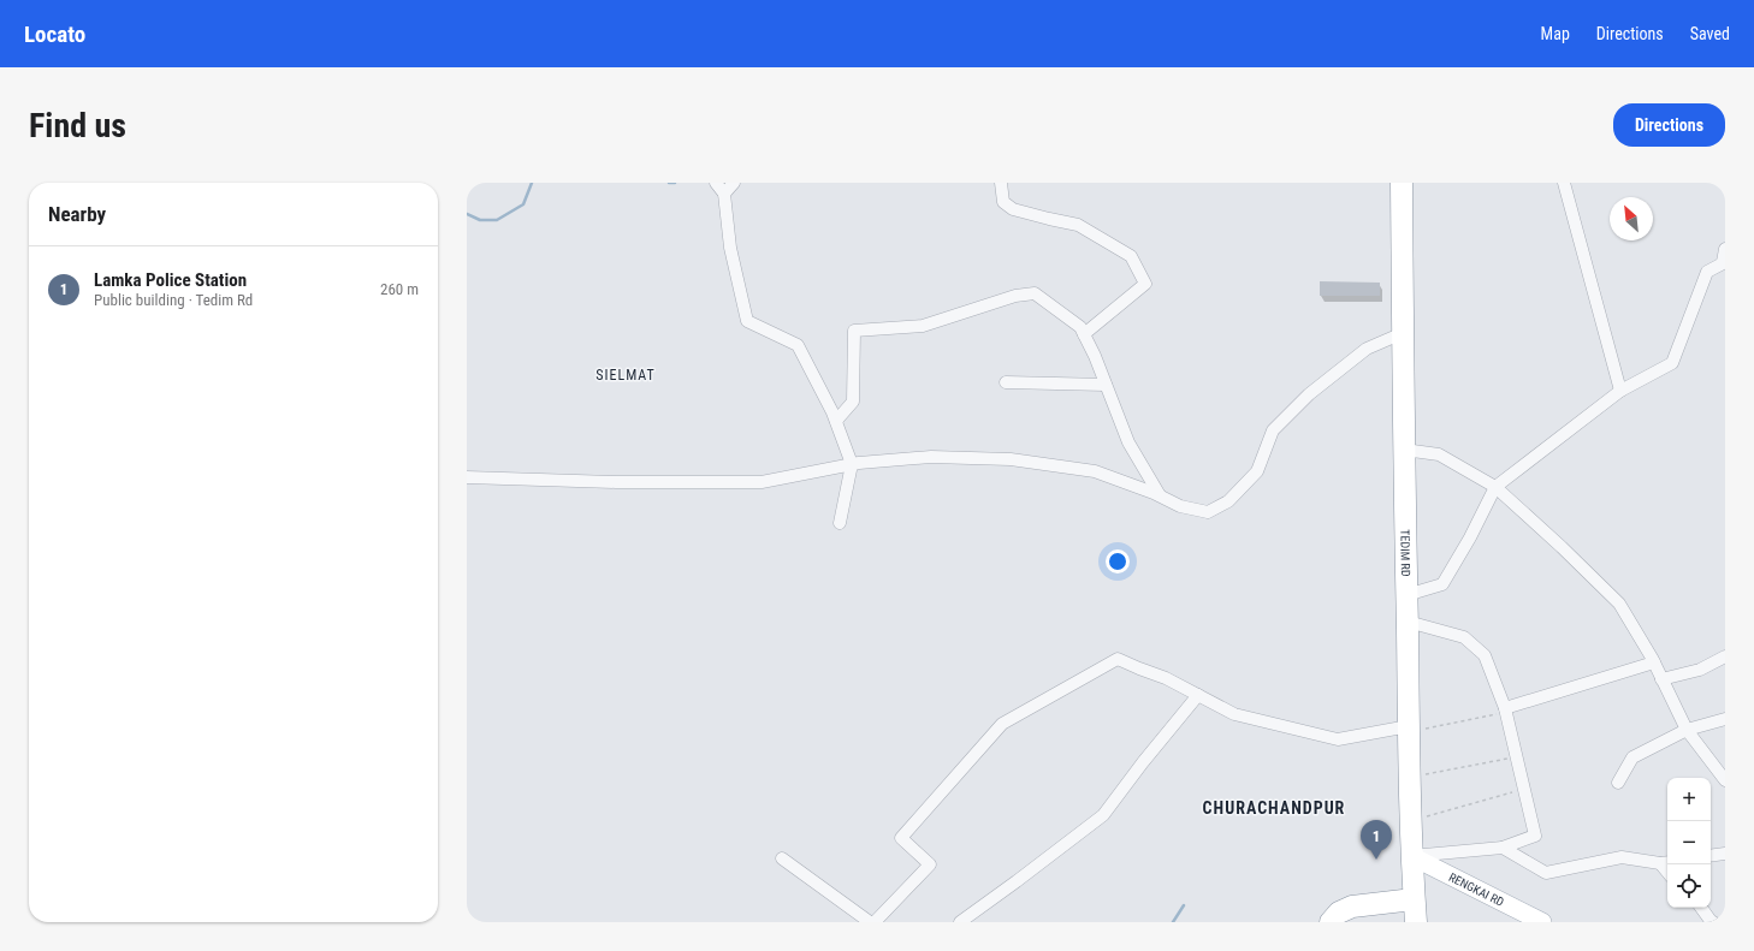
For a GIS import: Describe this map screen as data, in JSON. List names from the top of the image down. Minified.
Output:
{"streets":{"highway":["TEDIM RD"],"main road":["RENGKAI RD"]},"crossings":[["TEDIM RD","RENGKAI RD"]],"districts":["SIELMAT","CHURACHANDPUR"],"north":"top left","page":{"header":"Locato","nav":["Map","Directions","Saved"],"buttons":"Directions","title":"Find us","heading":"Nearby","list":[{"mark":"1","name":"Lamka Police Station","note":"Public building · Tedim Rd","value":"260 m"}],"map_buttons":["+","−"],"pins":"1"}}
